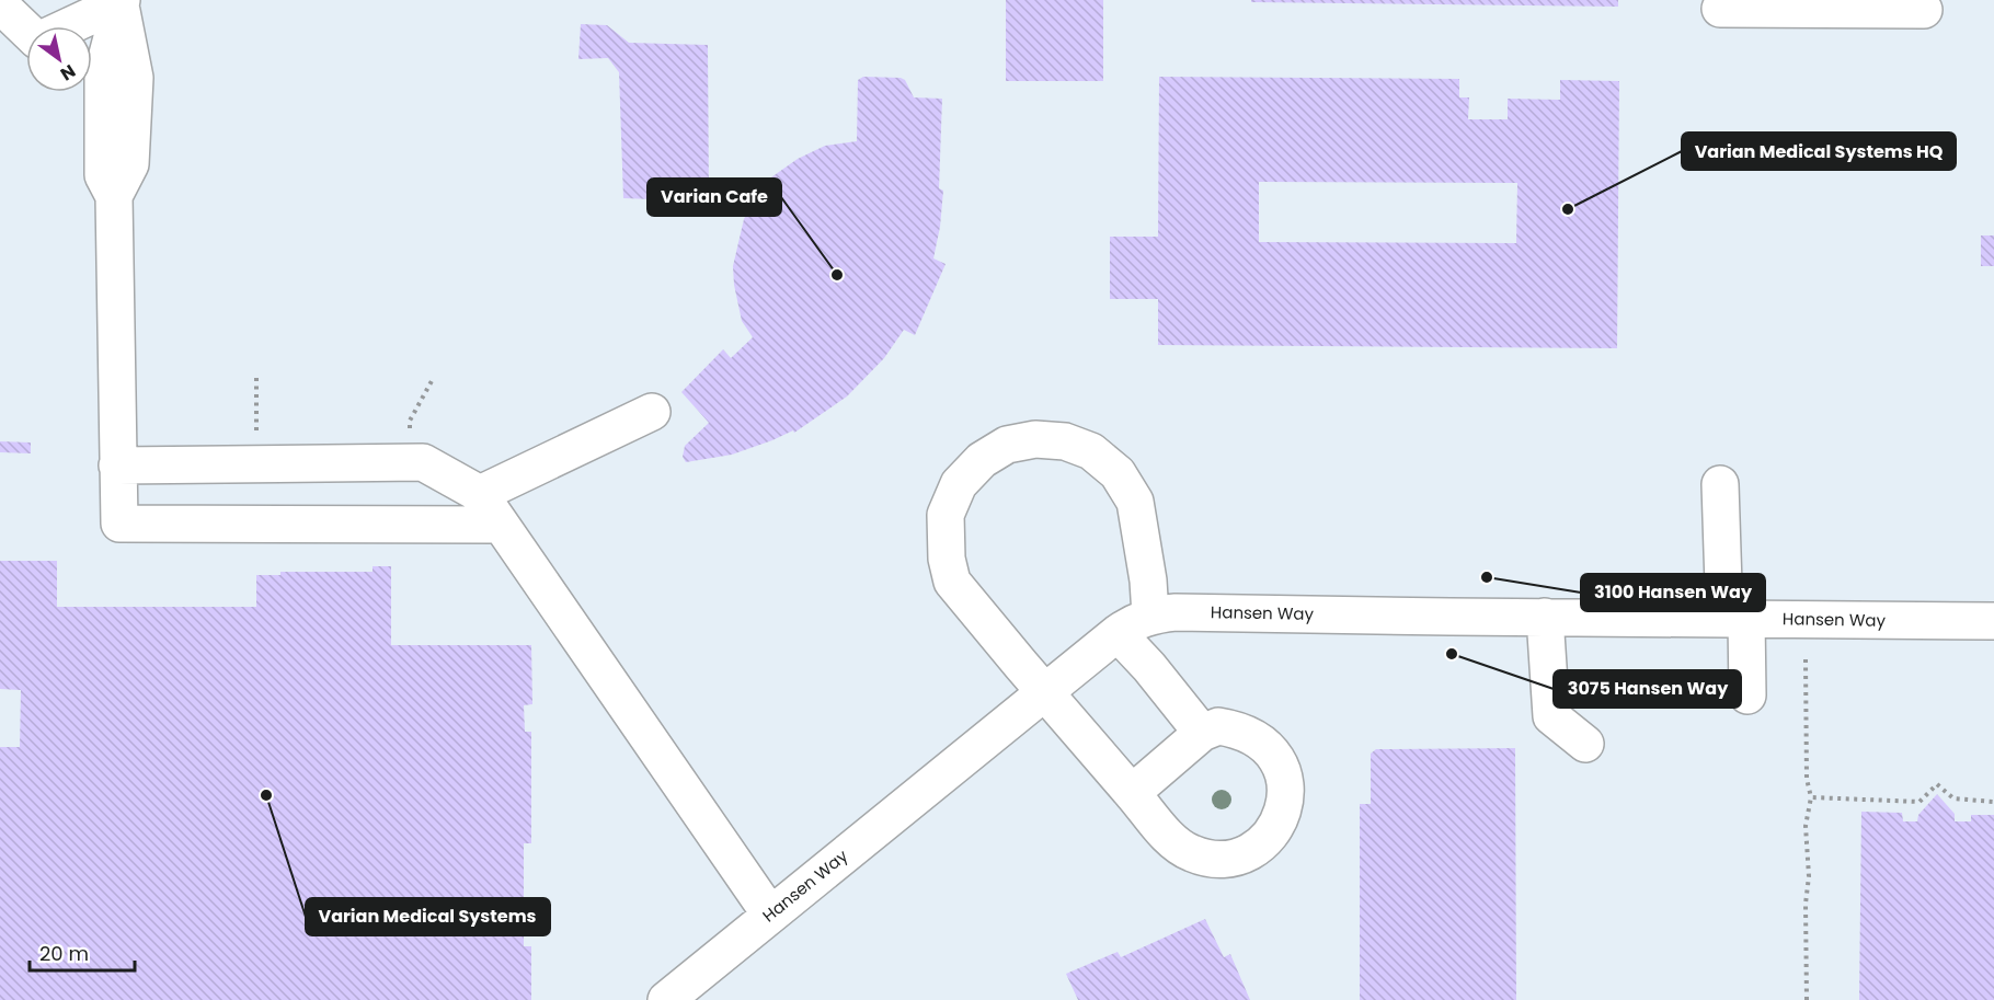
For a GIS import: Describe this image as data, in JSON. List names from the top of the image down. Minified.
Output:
{"streets":{"street":["Hansen Way"]},"places":["Varian Medical Systems HQ","Varian Cafe","3100 Hansen Way","3075 Hansen Way","Varian Medical Systems"],"scale_bar":"20 m","north":"bottom right"}
